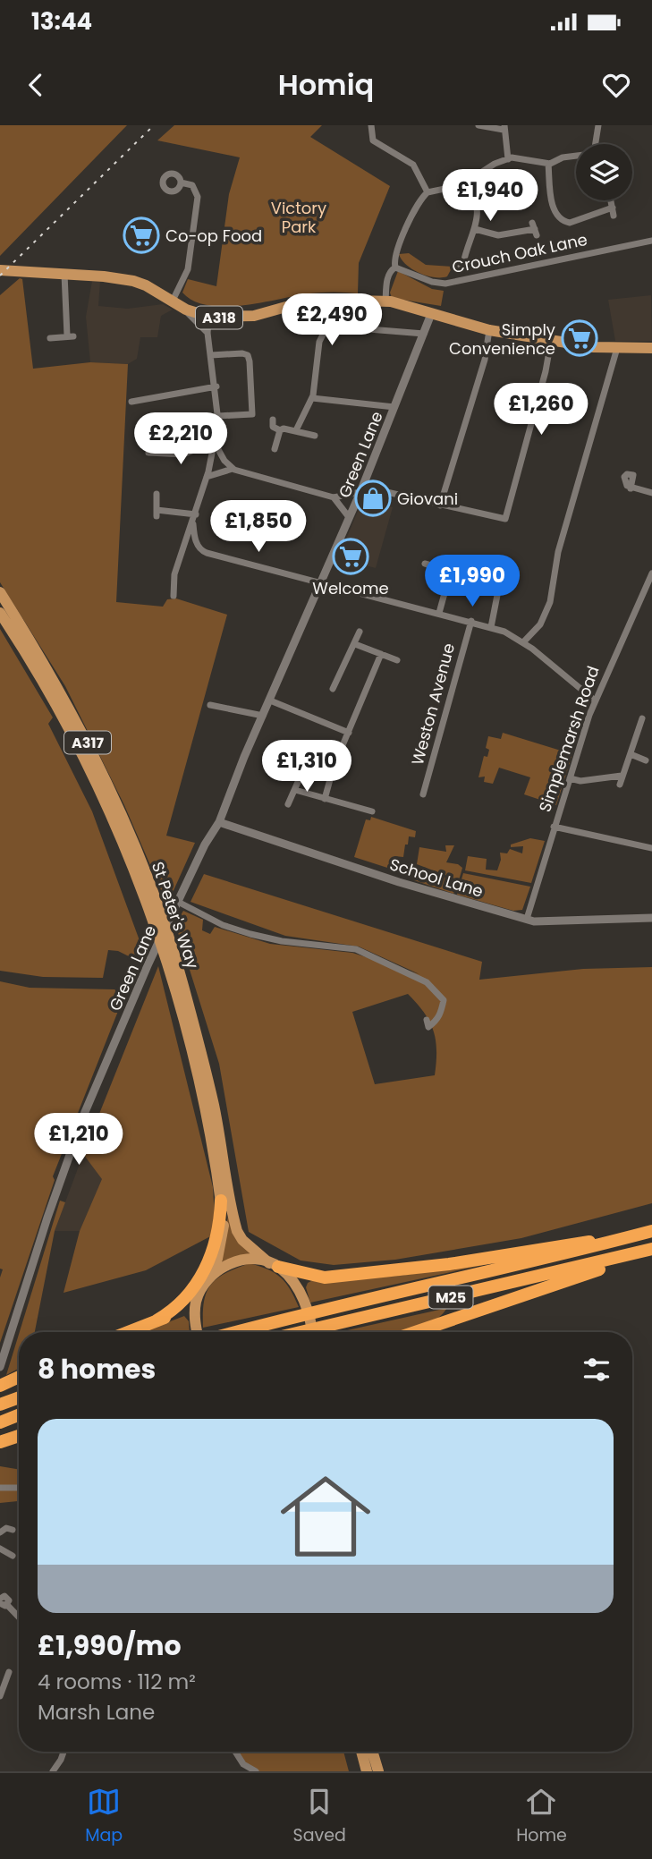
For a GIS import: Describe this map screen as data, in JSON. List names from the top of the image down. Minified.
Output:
{"streets":{"highway":["M25"],"main road":["A318","A317","St Peter's Way"],"street":["Crouch Oak Lane","Green Lane","Weston Avenue","Simplemarsh Road","School Lane"]},"crossings":[["A318","Green Lane"],["Green Lane","School Lane"],["Simplemarsh Road","School Lane"],["St Peter's Way","M25"]],"parks":["Victory Park"],"places":{"supermarket":["Co-op Food","Simply Convenience","Welcome"],"shop":["Giovani"]},"page":{"status":"13:44","header":"Homiq","price":["£1,940","£2,490","£1,260","£2,210","£1,850","£1,990","£1,310","£1,210"],"heading":"8 homes","list":[{"name":"£1,990/mo","note":"4 rooms · 112 m² · Marsh Lane"}],"tabs":["Map","Saved","Home"]}}
